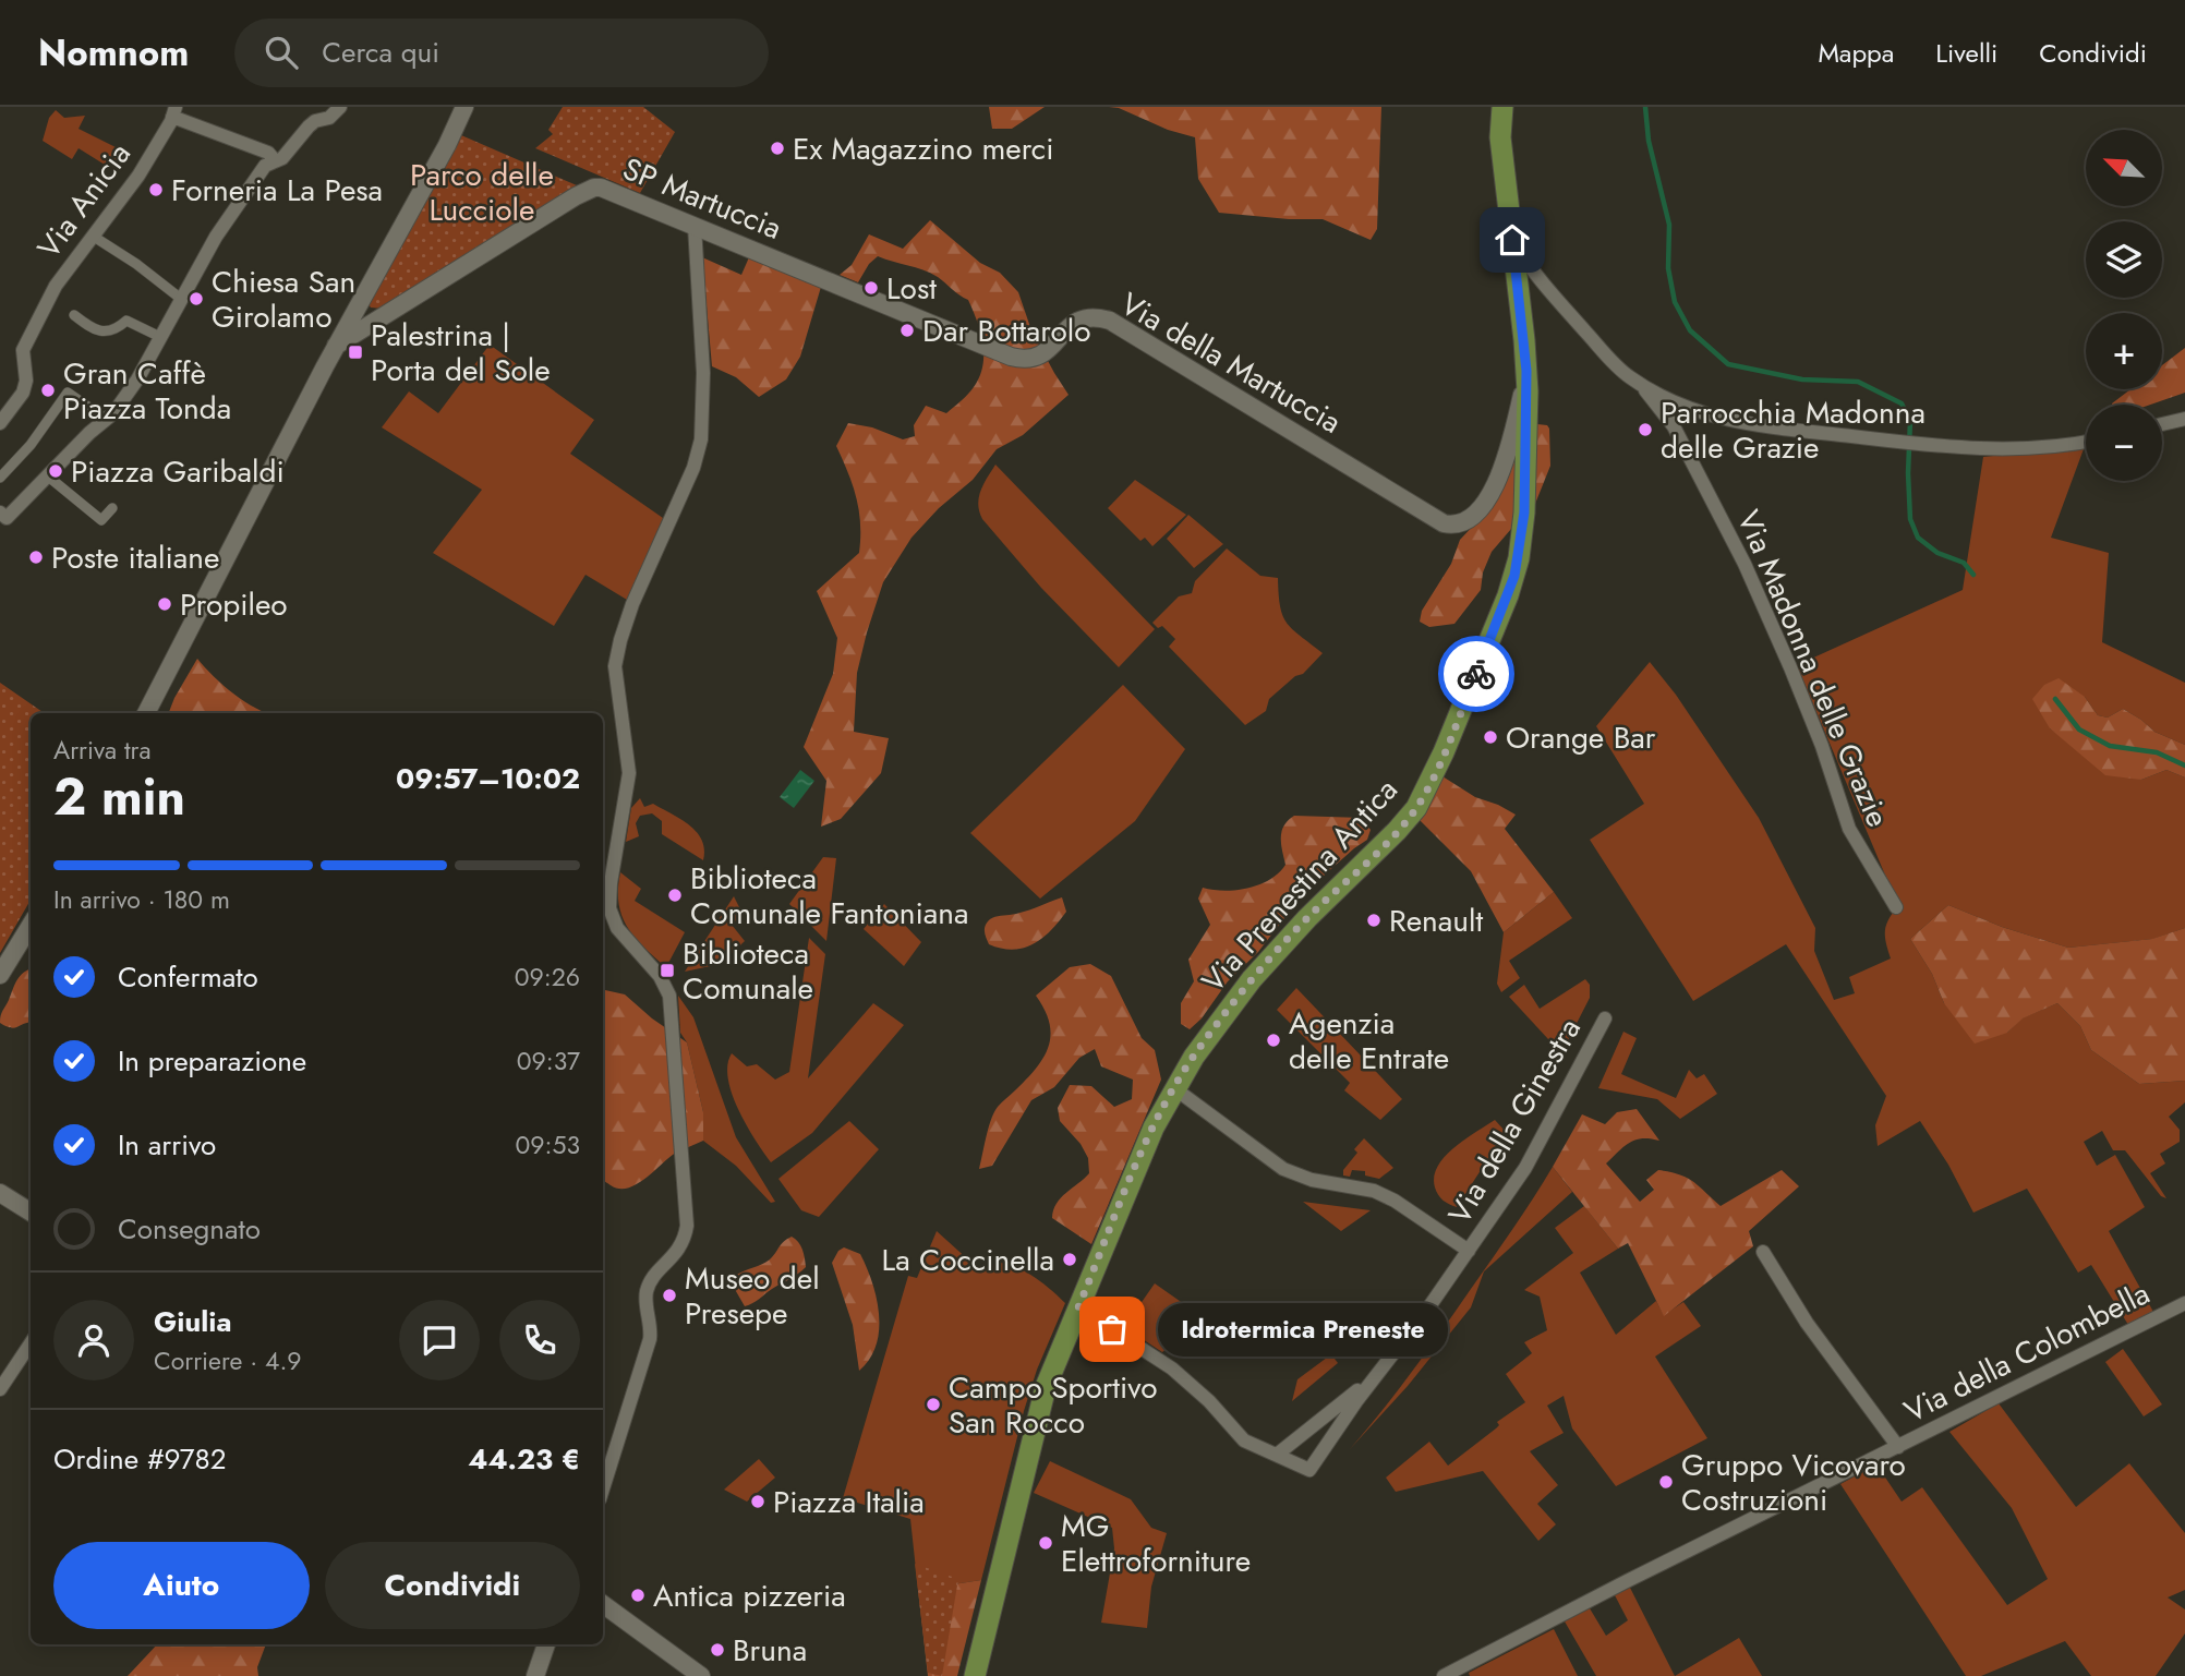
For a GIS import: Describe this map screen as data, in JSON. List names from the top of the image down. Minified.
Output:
{"streets":{"main road":["Via Prenestina Antica"],"street":["SP Martuccia","Via Anicia","Via della Martuccia","Via Madonna delle Grazie","Via della Ginestra","Via della Colombella"]},"crossings":[["SP Martuccia","Via della Martuccia"],["Via della Martuccia","Via Prenestina Antica"],["Via Madonna delle Grazie","Via Prenestina Antica"],["Via Prenestina Antica","Via della Ginestra"]],"parks":["Parco delle Lucciole"],"places":{"other":["Ex Magazzino merci","Forneria La Pesa","Lost","Chiesa San Girolamo","Dar Bottarolo","Gran Caffè Piazza Tonda","Parrocchia Madonna delle Grazie","Piazza Garibaldi","Poste italiane","Propileo","Orange Bar","Biblioteca Comunale Fantoniana","Renault","Agenzia delle Entrate","La Coccinella","Museo del Presepe","Idrotermica Preneste","Campo Sportivo San Rocco","Gruppo Vicovaro Costruzioni","Piazza Italia","MG Elettroforniture","Antica pizzeria","Bruna"],"transit":["Palestrina | Porta del Sole","Biblioteca Comunale"]},"north":"top left","page":{"header":"Nomnom","search":"Cerca qui","nav":["Mappa","Livelli","Condividi"],"map_buttons":["+","−"],"heading":["2 min","Arriva tra","09:57–10:02"],"panel":["Giulia","Corriere · 4.9","Ordine #9782","44.23 €"],"bar":"In arrivo · 180 m","list":[["Confermato","09:26"],["In preparazione","09:37"],["In arrivo","09:53"],"Consegnato"],"bubble":"Idrotermica Preneste","buttons":["Aiuto","Condividi"]}}
